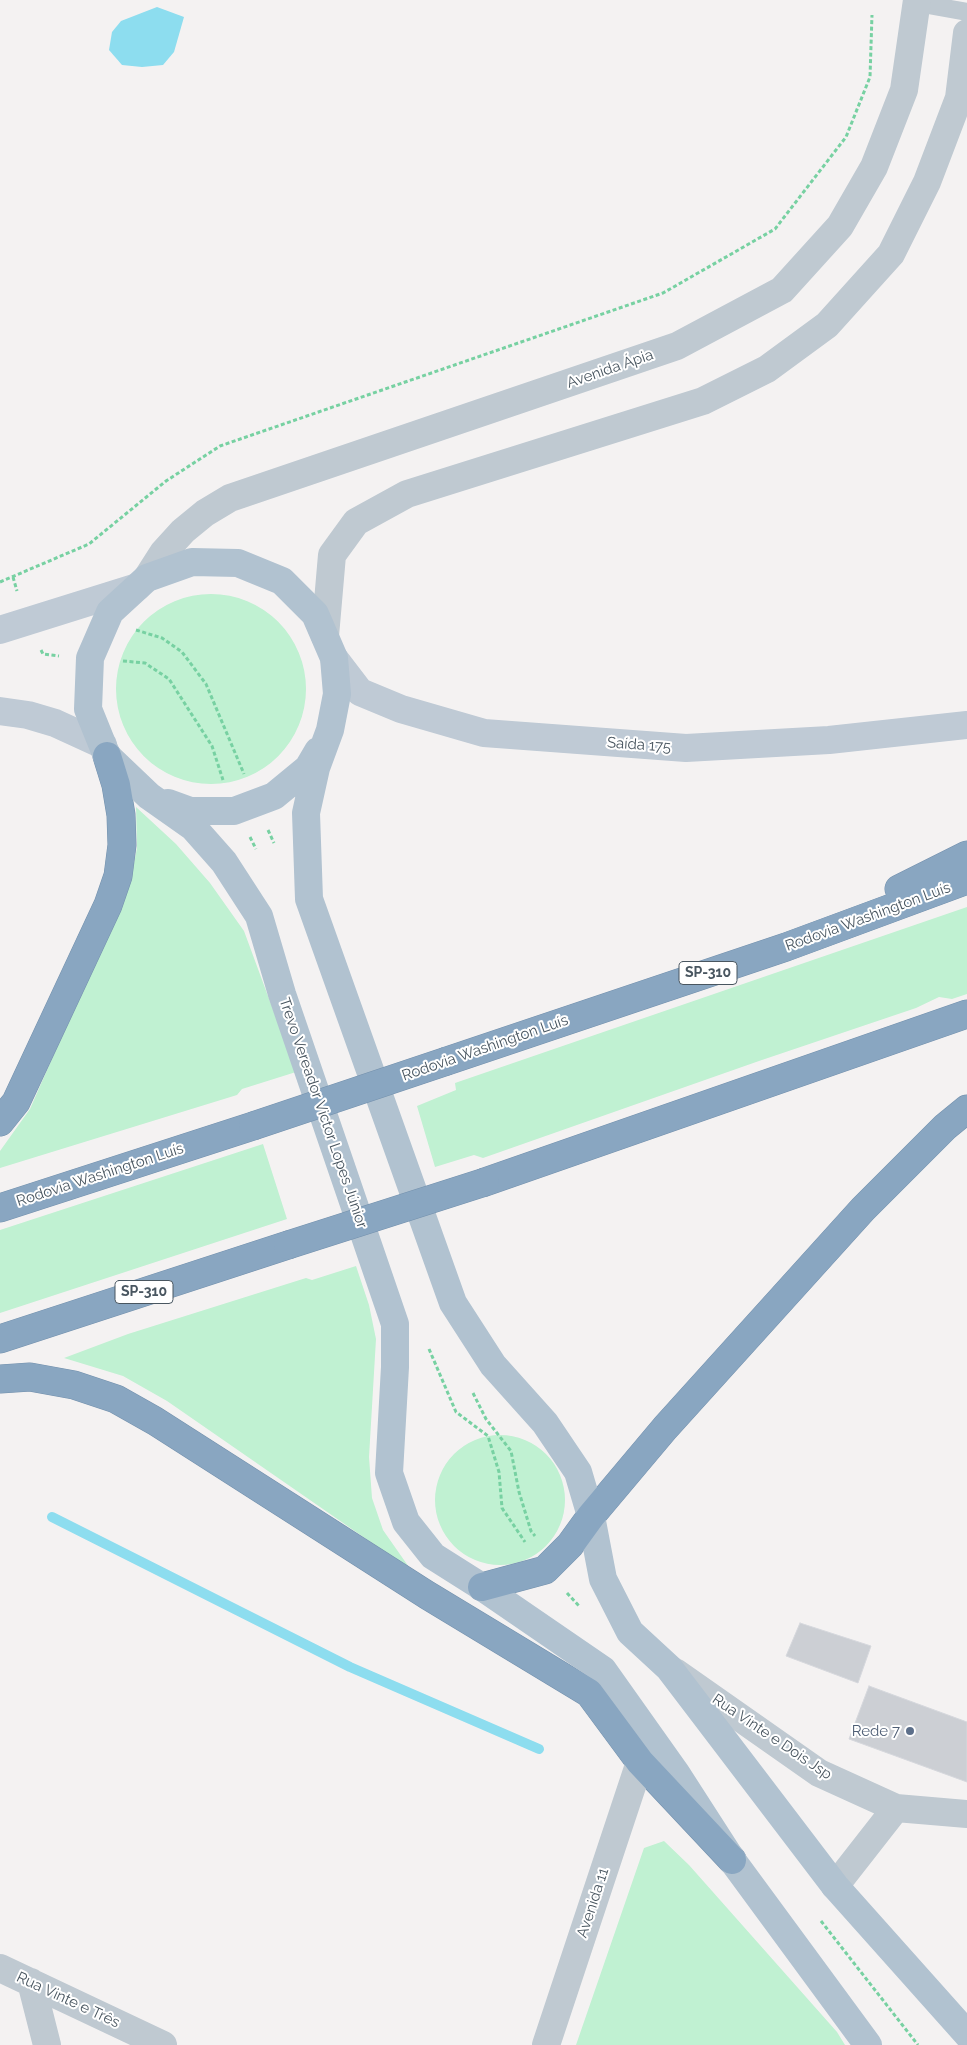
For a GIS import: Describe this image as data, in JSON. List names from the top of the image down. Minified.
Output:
{"streets":{"highway":["Rodovia Washington Luís","SP-310"],"main road":["Saída 175","Trevo Vereador Victor Lopes Júnior"],"street":["Avenida Ápia","Rua Vinte e Dois Jsp","Avenida 11","Rua Vinte e Três"]},"crossings":[["Avenida Ápia","Trevo Vereador Victor Lopes Júnior"],["Saída 175","Trevo Vereador Victor Lopes Júnior"],["Trevo Vereador Victor Lopes Júnior","Rua Vinte e Dois Jsp"]],"places":["Rede 7"]}
